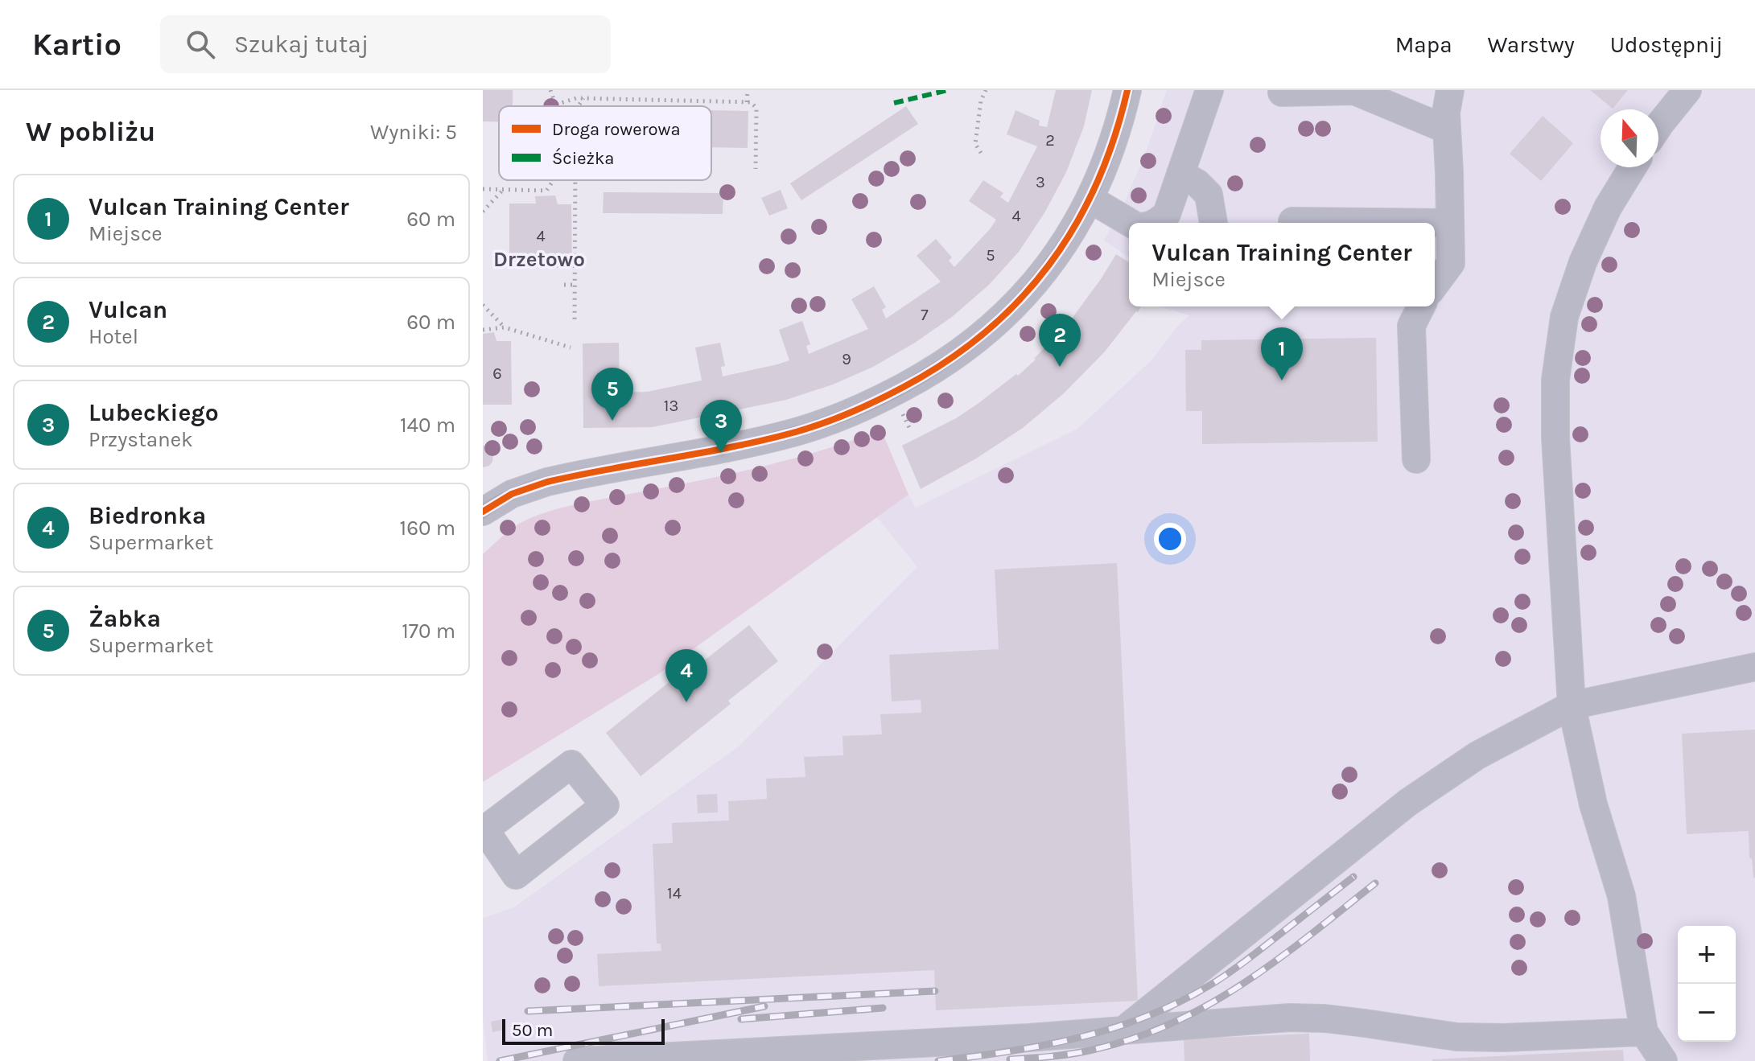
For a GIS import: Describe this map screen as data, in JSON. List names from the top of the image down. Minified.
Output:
{"districts":["Drzetowo"],"house_numbers":["2","3","4","4","5","7","9","6","13","14"],"legend":["Droga rowerowa","Ścieżka"],"scale_bar":"50 m","north":"top","page":{"header":"Kartio","search":"Szukaj tutaj","nav":["Mapa","Warstwy","Udostępnij"],"heading":["W pobliżu","Wyniki: 5"],"list":[{"mark":"1","name":"Vulcan Training Center","note":"Miejsce","value":"60 m"},{"mark":"2","name":"Vulcan","note":"Hotel","value":"60 m"},{"mark":"3","name":"Lubeckiego","note":"Przystanek","value":"140 m"},{"mark":"4","name":"Biedronka","note":"Supermarket","value":"160 m"},{"mark":"5","name":"Żabka","note":"Supermarket","value":"170 m"}],"popup":["Vulcan Training Center","Miejsce"],"pins":["2","1","5","3","4"],"map_buttons":["+","−"],"scale":"50 m"}}
